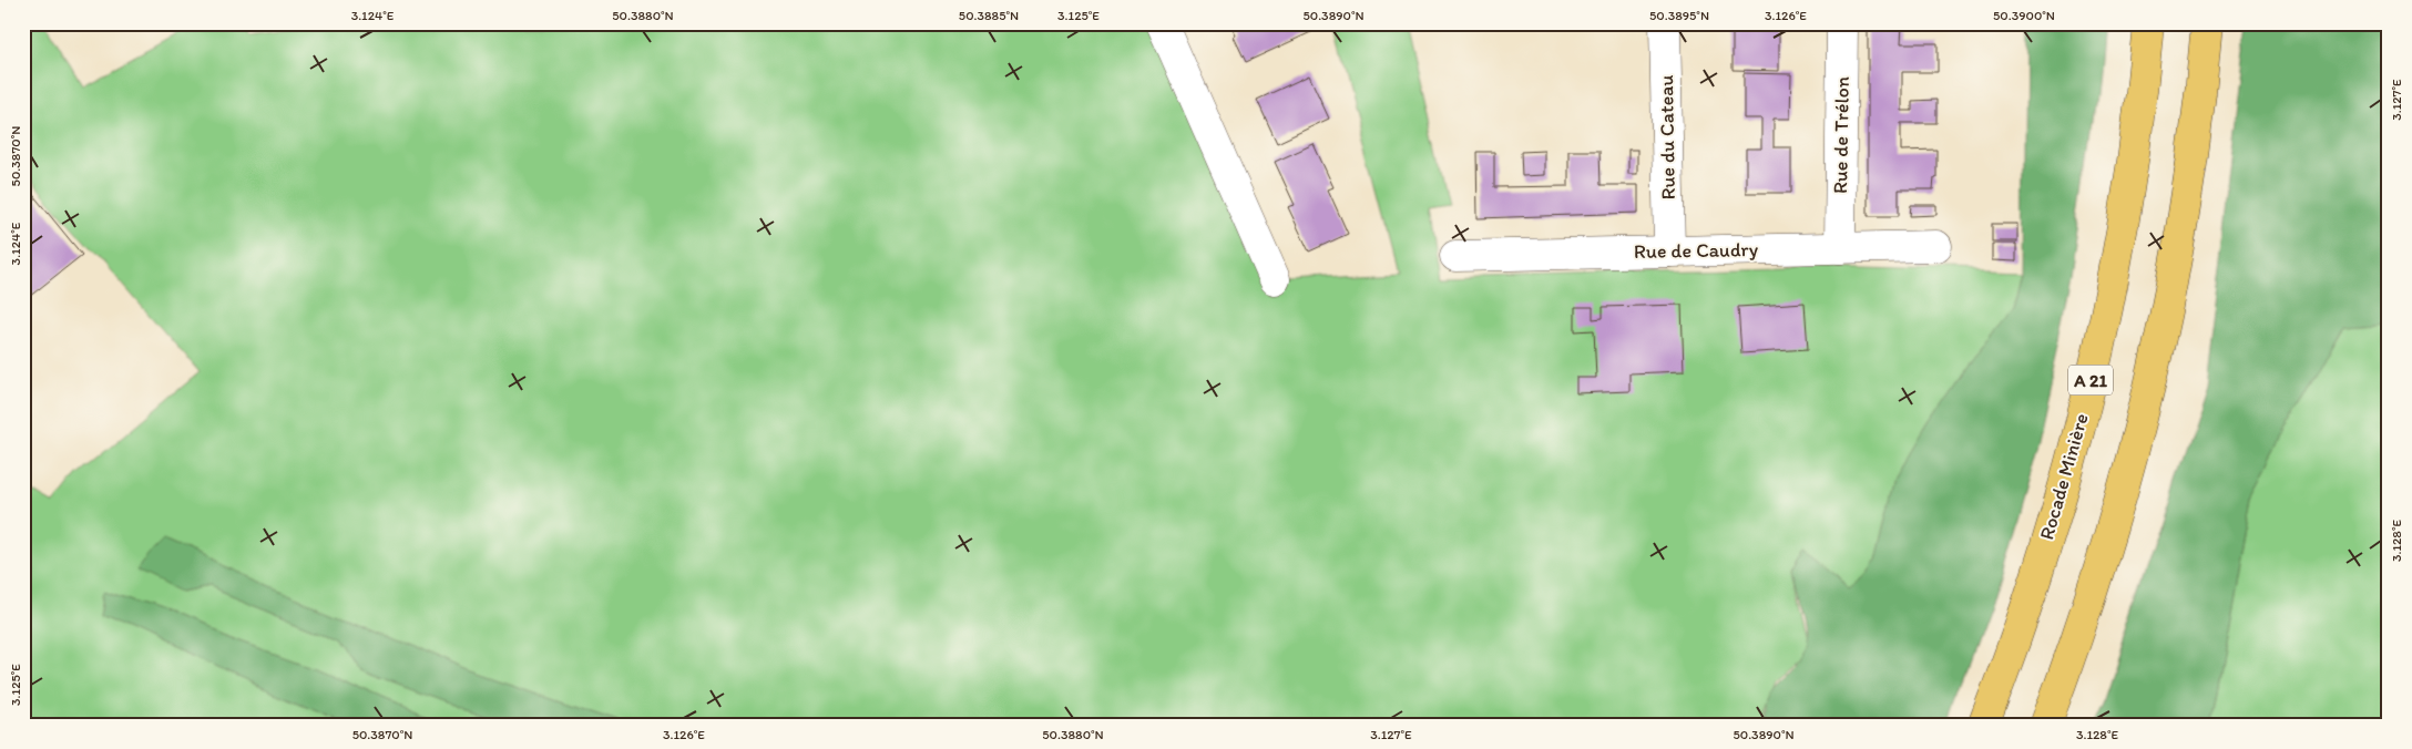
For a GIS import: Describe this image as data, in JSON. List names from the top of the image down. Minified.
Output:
{"streets":{"highway":["A 21","Rocade Minière"],"street":["Rue de Trélon","Rue du Cateau","Rue de Caudry"]},"crossings":[["Rue de Trélon","Rue de Caudry"],["Rue du Cateau","Rue de Caudry"]],"coordinates":["3.124°E","50.3880°N","50.3885°N","3.125°E","50.3890°N","50.3895°N","3.126°E","50.3900°N","3.127°E","50.3870°N","3.128°E"]}
